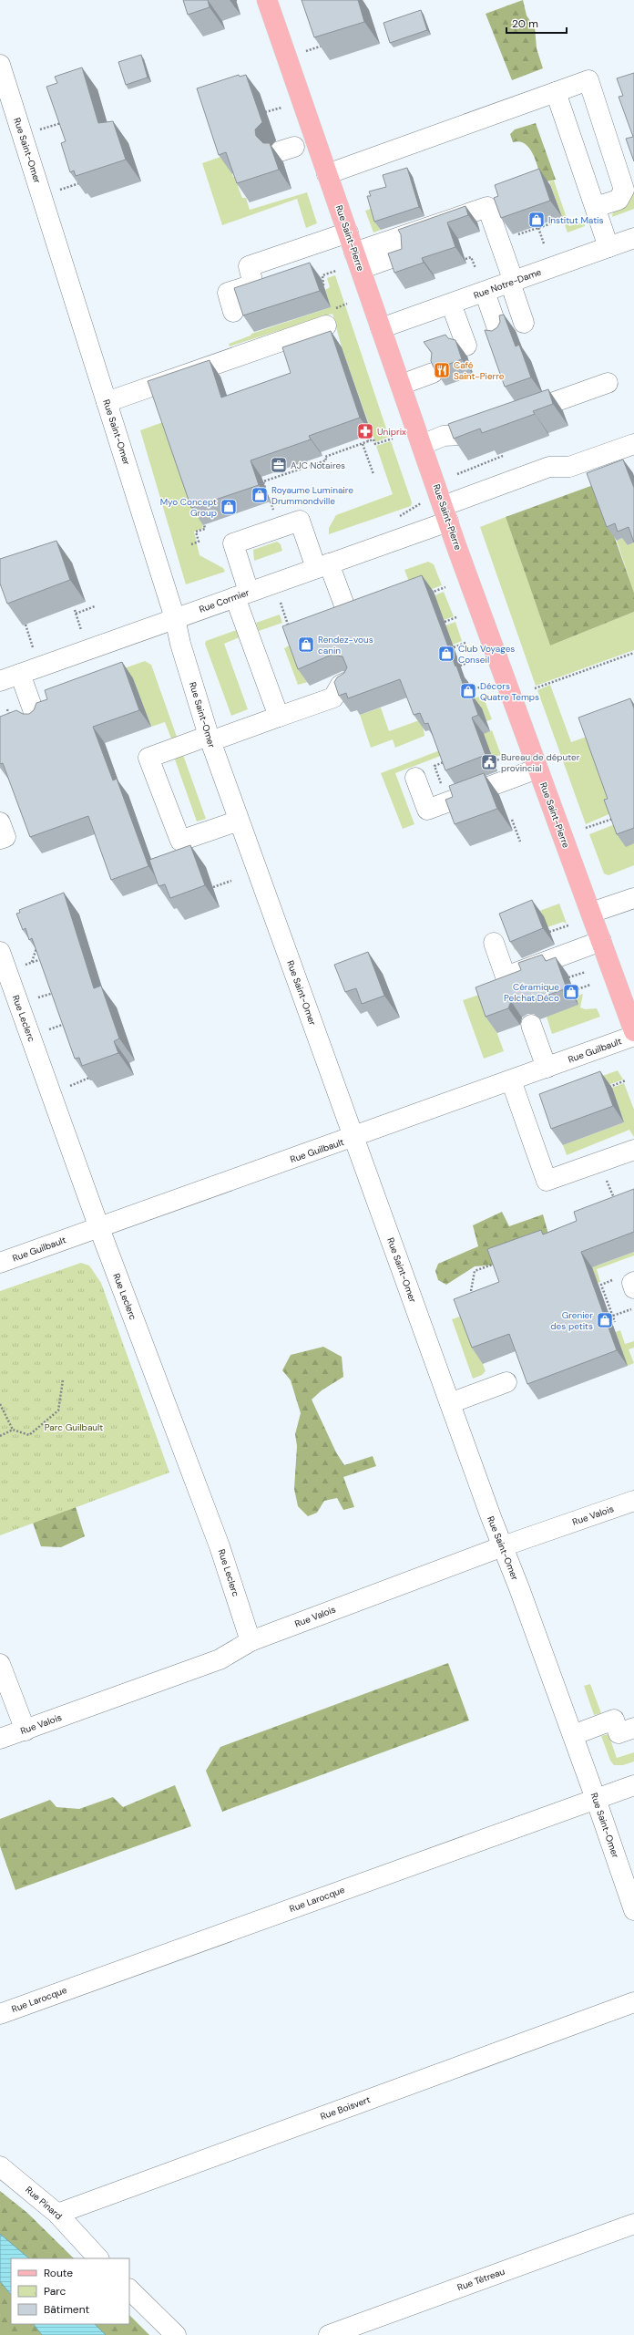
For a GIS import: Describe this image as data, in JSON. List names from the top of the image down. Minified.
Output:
{"streets":{"main road":["Rue Saint-Pierre"],"street":["Rue Saint-Omer","Rue Notre-Dame","Rue Cormier","Rue Leclerc","Rue Guilbault","Rue Valois","Rue Larocque","Rue Boisvert","Rue Pinard","Rue Tétreau"]},"crossings":[["Rue Saint-Omer","Rue Cormier"],["Rue Saint-Omer","Rue Guilbault"],["Rue Saint-Omer","Rue Valois"],["Rue Saint-Omer","Rue Larocque"],["Rue Saint-Pierre","Rue Notre-Dame"],["Rue Saint-Pierre","Rue Cormier"],["Rue Leclerc","Rue Guilbault"],["Rue Leclerc","Rue Valois"],["Rue Boisvert","Rue Pinard"]],"parks":["Parc Guilbault"],"places":{"shop":["Institut Matis","Royaume Luminaire Drummondville","Myo Concept Group","Rendez-vous canin","Club Voyages Conseil","Décors Quatre Temps","Céramique Pelchat Déco","Grenier des petits"],"restaurant":["Café Saint-Pierre"],"pharmacy":["Uniprix"],"office":["AJC Notaires"],"public building":["Bureau de députer provincial"]},"legend":["Route","Parc","Bâtiment"],"scale_bar":"20 m"}
